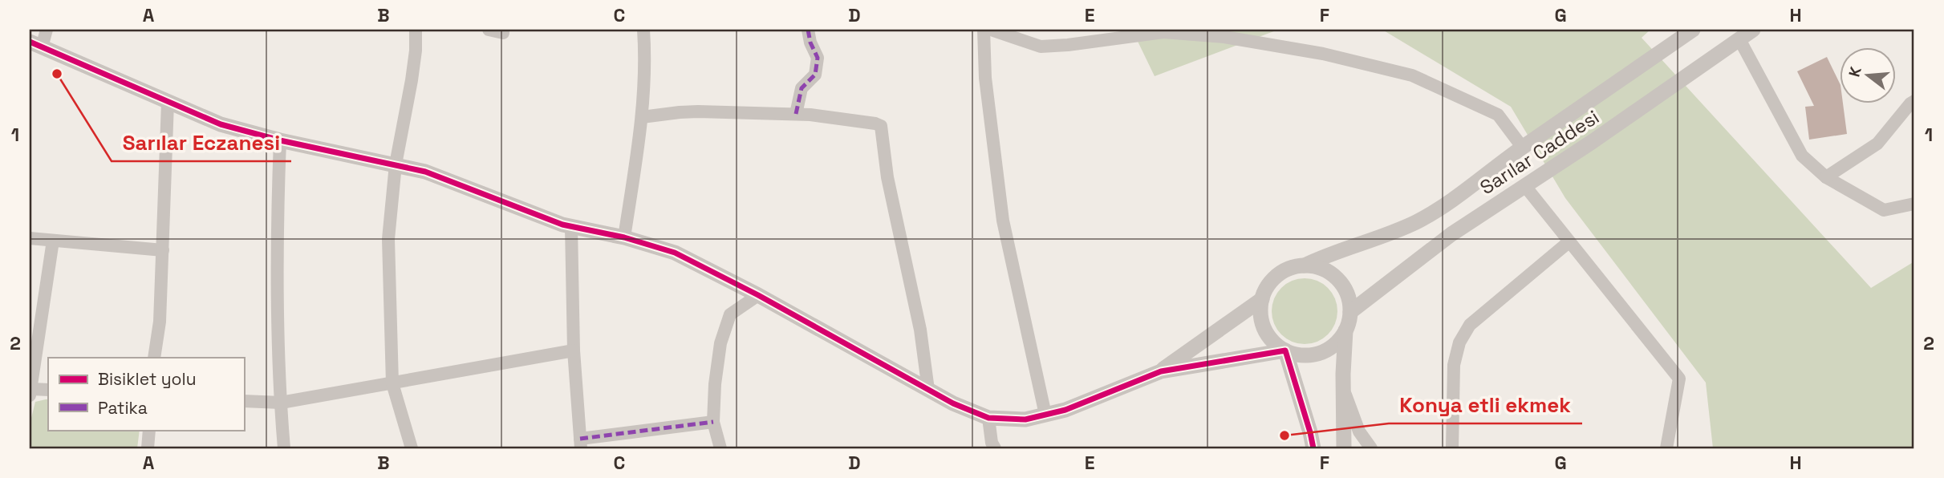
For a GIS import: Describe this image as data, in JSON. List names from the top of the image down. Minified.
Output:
{"streets":{"street":["Sarılar Caddesi"]},"places":["Sarılar Eczanesi","Konya etli ekmek"],"legend":["Bisiklet yolu","Patika"],"north":"left","grid":{"columns":["A","B","C","D","E","F","G","H"],"rows":["1","2"]}}
